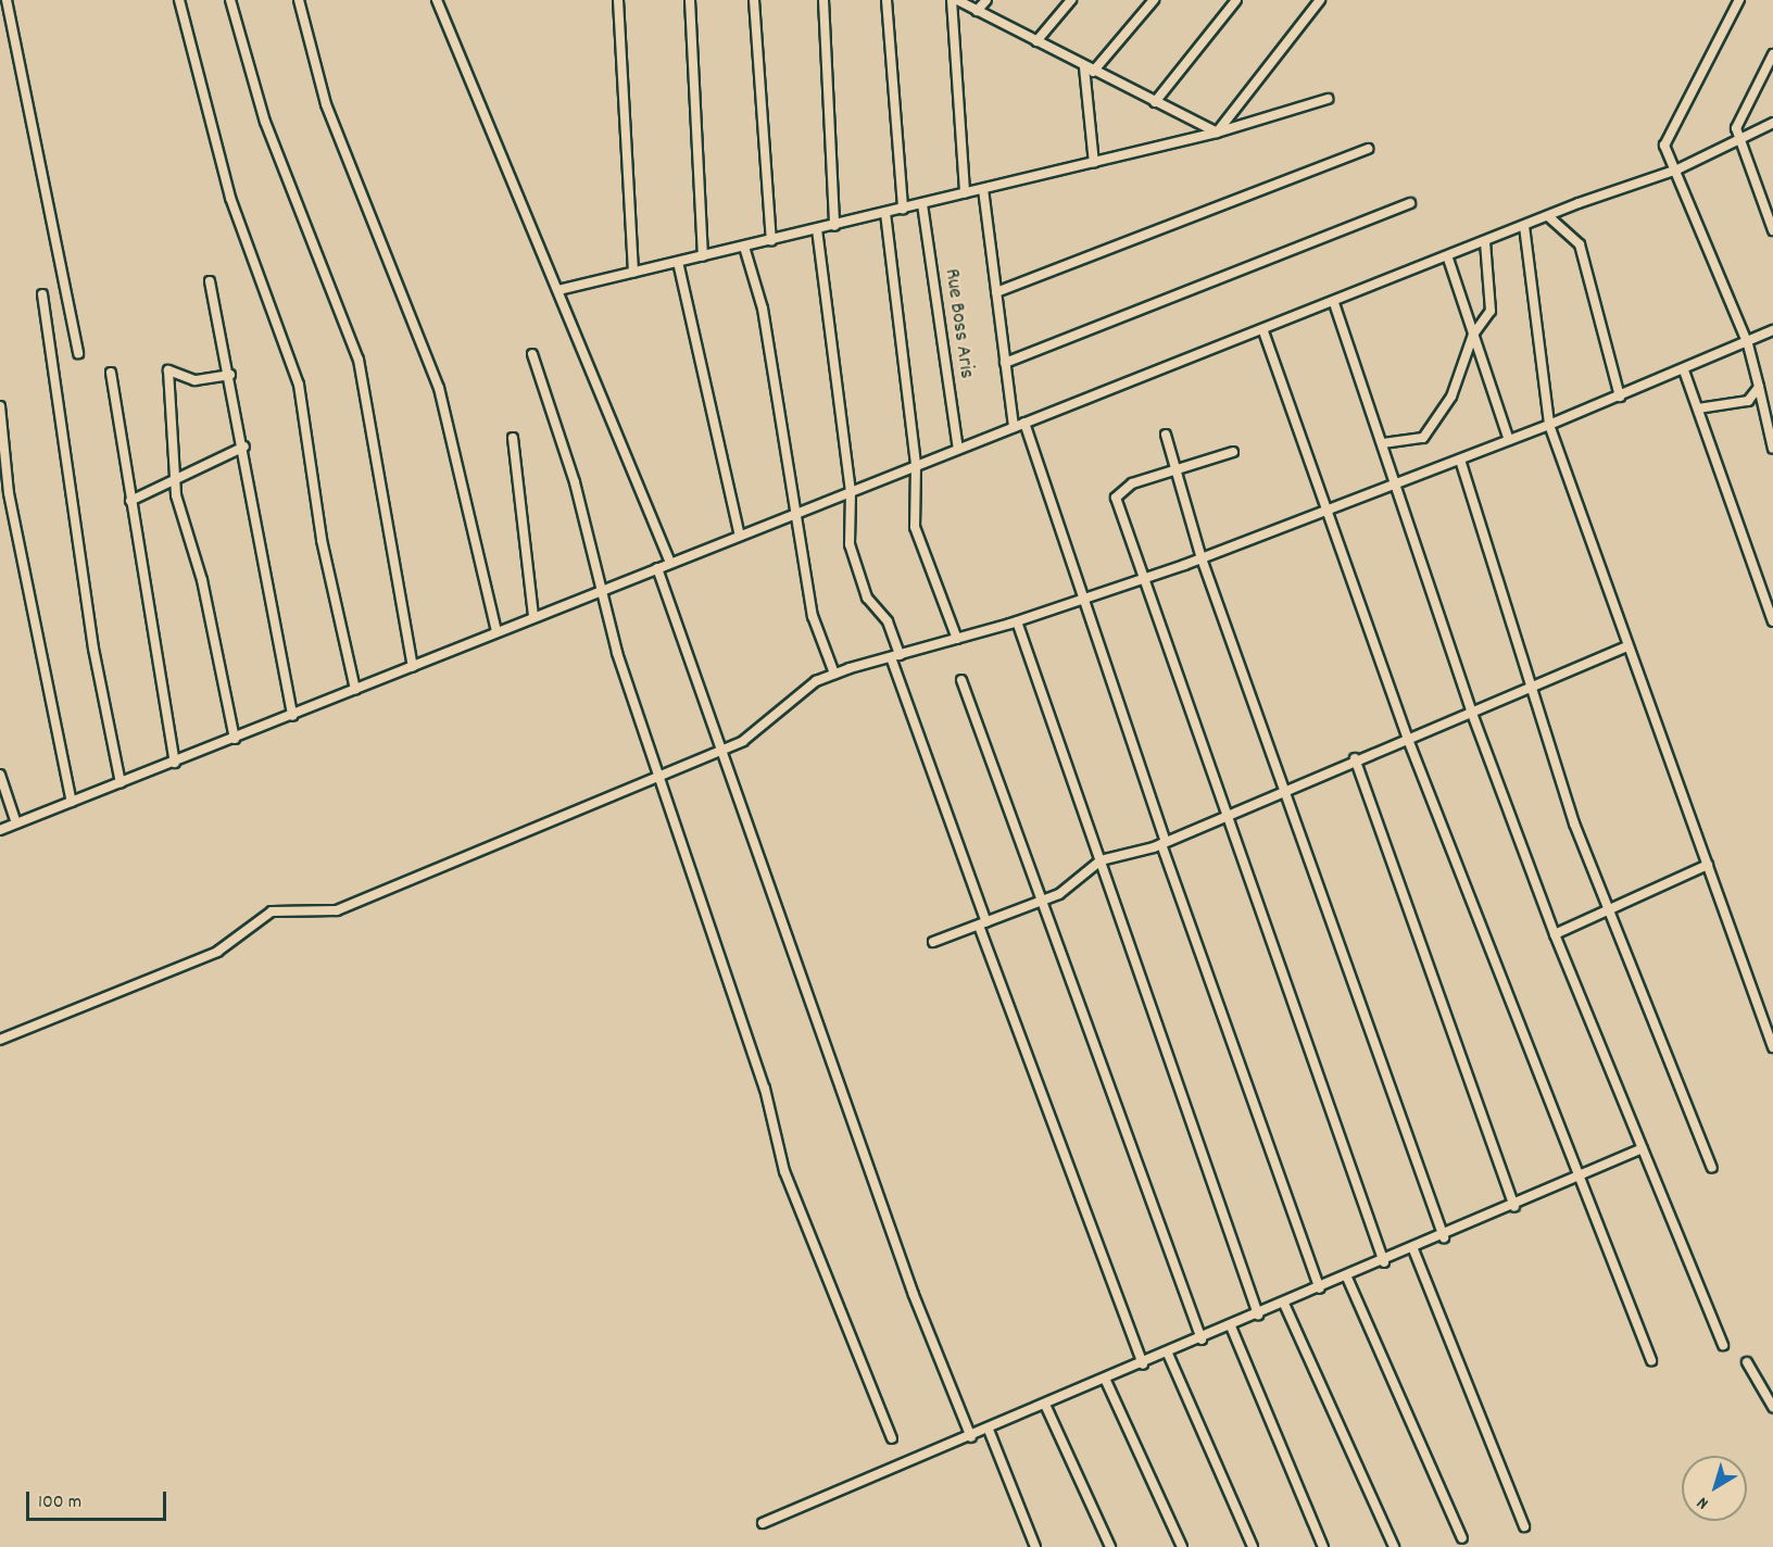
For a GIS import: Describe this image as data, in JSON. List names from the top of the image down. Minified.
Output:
{"streets":{"street":["Rue Boss Aris"]},"scale_bar":"100 m","north":"bottom left"}
